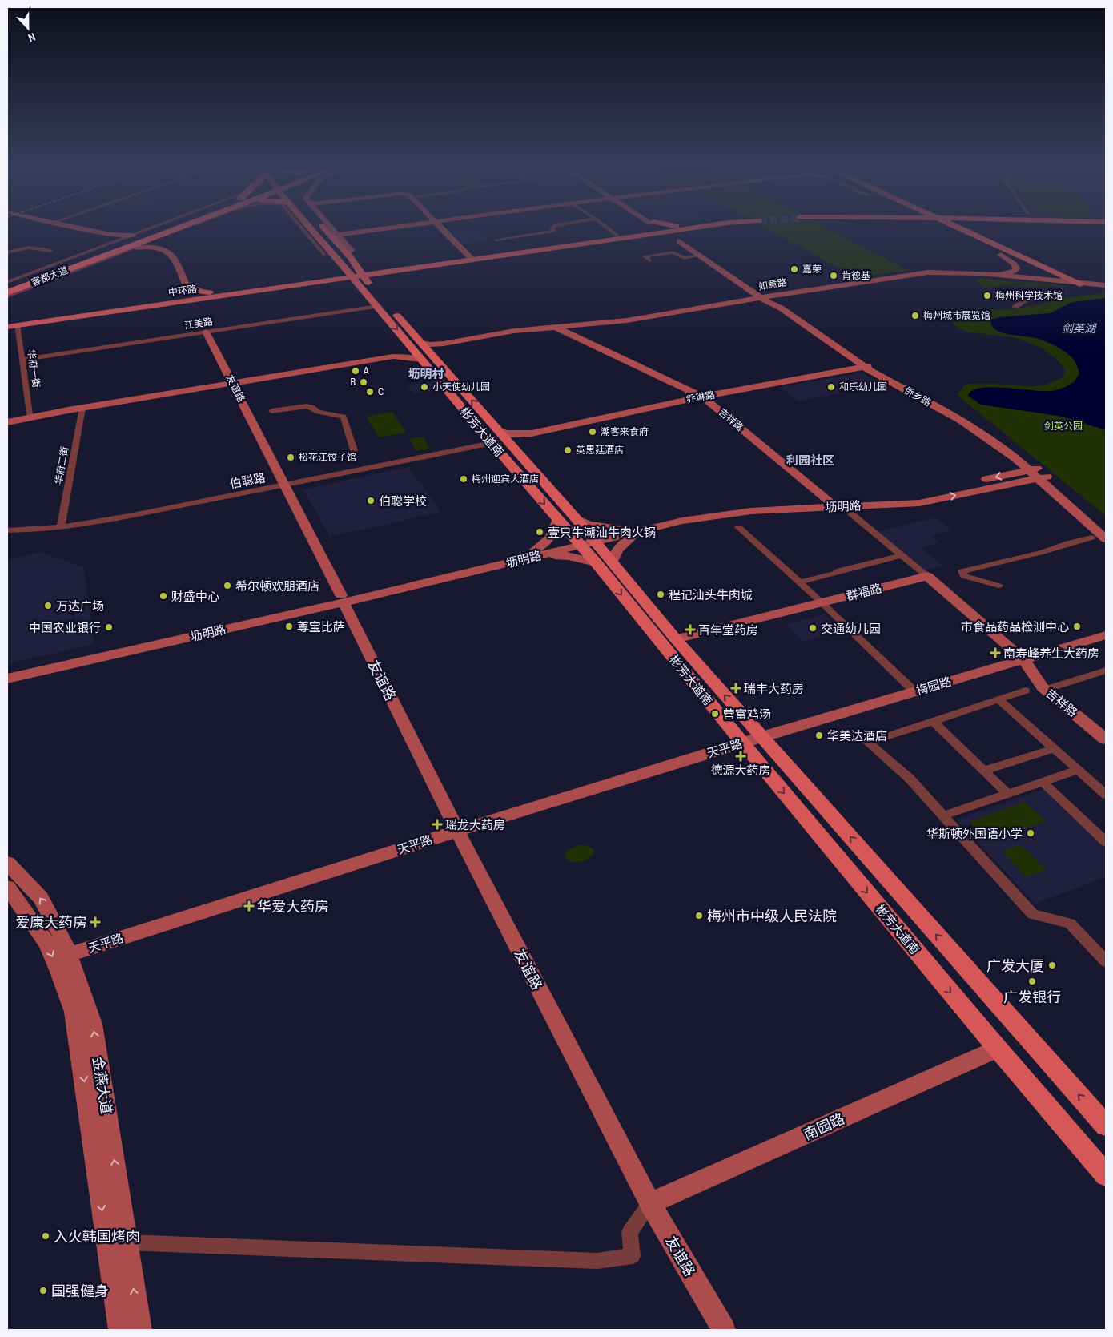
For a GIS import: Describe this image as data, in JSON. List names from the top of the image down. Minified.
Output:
{"streets":{"highway":["客都大道"],"main road":["中环路","彬芳大道南"],"street":["如意路","江美路","华府一街","友谊路","侨乡路","乔琳路","吉祥路","华府二街","伯聪路","坜明路","群福路","梅园路","天平路","金燕大道","南园路"]},"crossings":[["如意路","侨乡路"],["如意路","吉祥路"],["中环路","华府一街"],["中环路","彬芳大道南"],["江美路","华府一街"],["江美路","友谊路"],["江美路","彬芳大道南"],["友谊路","伯聪路"],["友谊路","坜明路"],["友谊路","天平路"],["友谊路","南园路"],["侨乡路","乔琳路"],["侨乡路","坜明路"],["乔琳路","吉祥路"],["吉祥路","坜明路"],["吉祥路","梅园路"],["彬芳大道南","伯聪路"],["彬芳大道南","坜明路"],["彬芳大道南","群福路"],["彬芳大道南","梅园路"],["彬芳大道南","天平路"],["彬芳大道南","南园路"],["华府二街","伯聪路"],["梅园路","天平路"],["天平路","金燕大道"]],"districts":["坜明村","利园社区"],"water":["剑英湖"],"parks":["剑英公园"],"places":{"other":["嘉荣","肯德基","梅州科学技术馆","梅州城市展览馆","A","B","小天使幼儿园","和乐幼儿园","C","潮客来食府","英思廷酒店","松花江饺子馆","梅州迎宾大酒店","伯聪学校","壹只牛潮汕牛肉火锅","希尔顿欢朋酒店","程记汕头牛肉城","财盛中心","万达广场","尊宝比萨","市食品药品检测中心","中国农业银行","交通幼儿园","营富鸡汤","华美达酒店","华斯顿外国语小学","梅州市中级人民法院","广发大厦","广发银行","入火韩国烤肉","国强健身"],"health":["百年堂药房","南寿峰养生大药房","瑞丰大药房","德源大药房","瑶龙大药房","华爱大药房","爱康大药房"]},"north":"bottom"}
